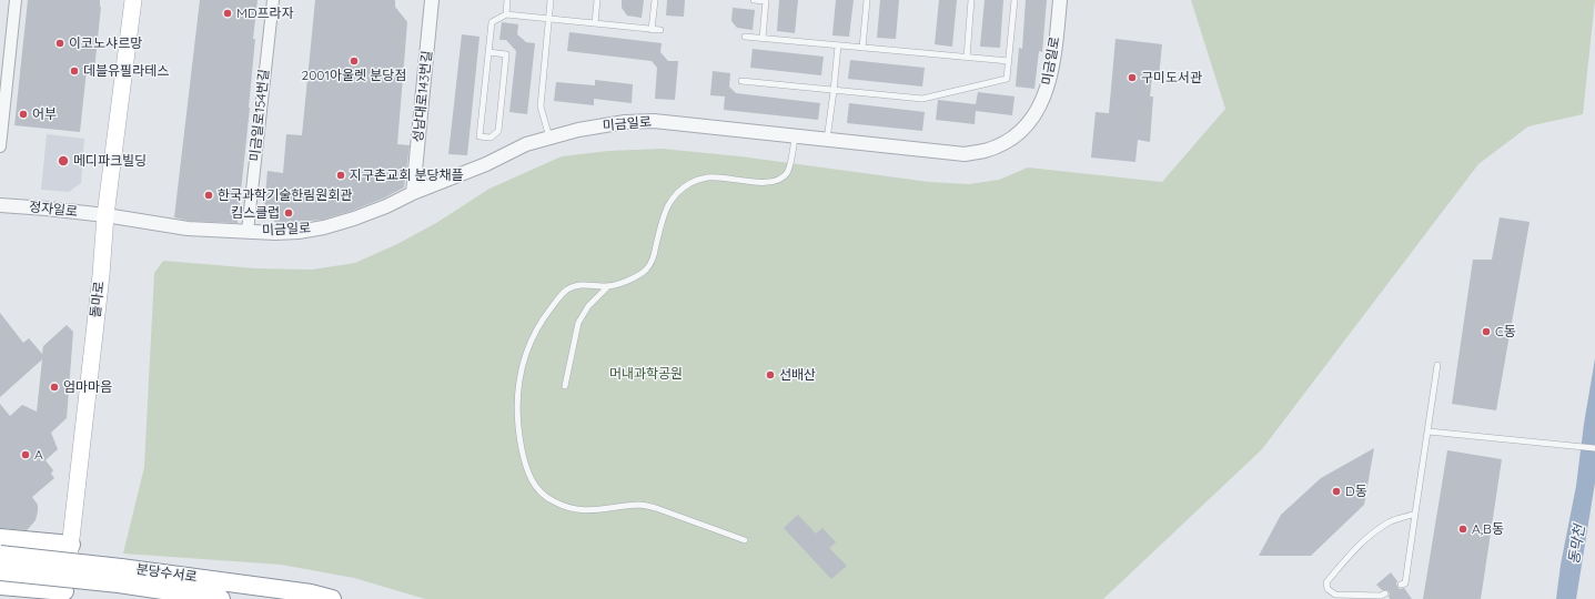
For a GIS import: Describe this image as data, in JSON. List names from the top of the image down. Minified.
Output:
{"streets":{"highway":["분당수서로"],"main road":["돌마로"],"street":["미금일로","성남대로143번길","미금일로154번길","정자일로"]},"crossings":[["미금일로","성남대로143번길"],["미금일로","미금일로154번길"],["미금일로","정자일로"],["미금일로","돌마로"],["정자일로","돌마로"]],"water":["동막천"],"parks":["머내과학공원"],"places":["MD프라자","이코노샤르망","2001아울렛 분당점","데블유필라테스","구미도서관","어부","메디파크빌딩","지구촌교회 분당채플","한국과학기술한림원회관","킴스클럽","C동","선배산","엄마마음","A","D동","A,B동"]}
